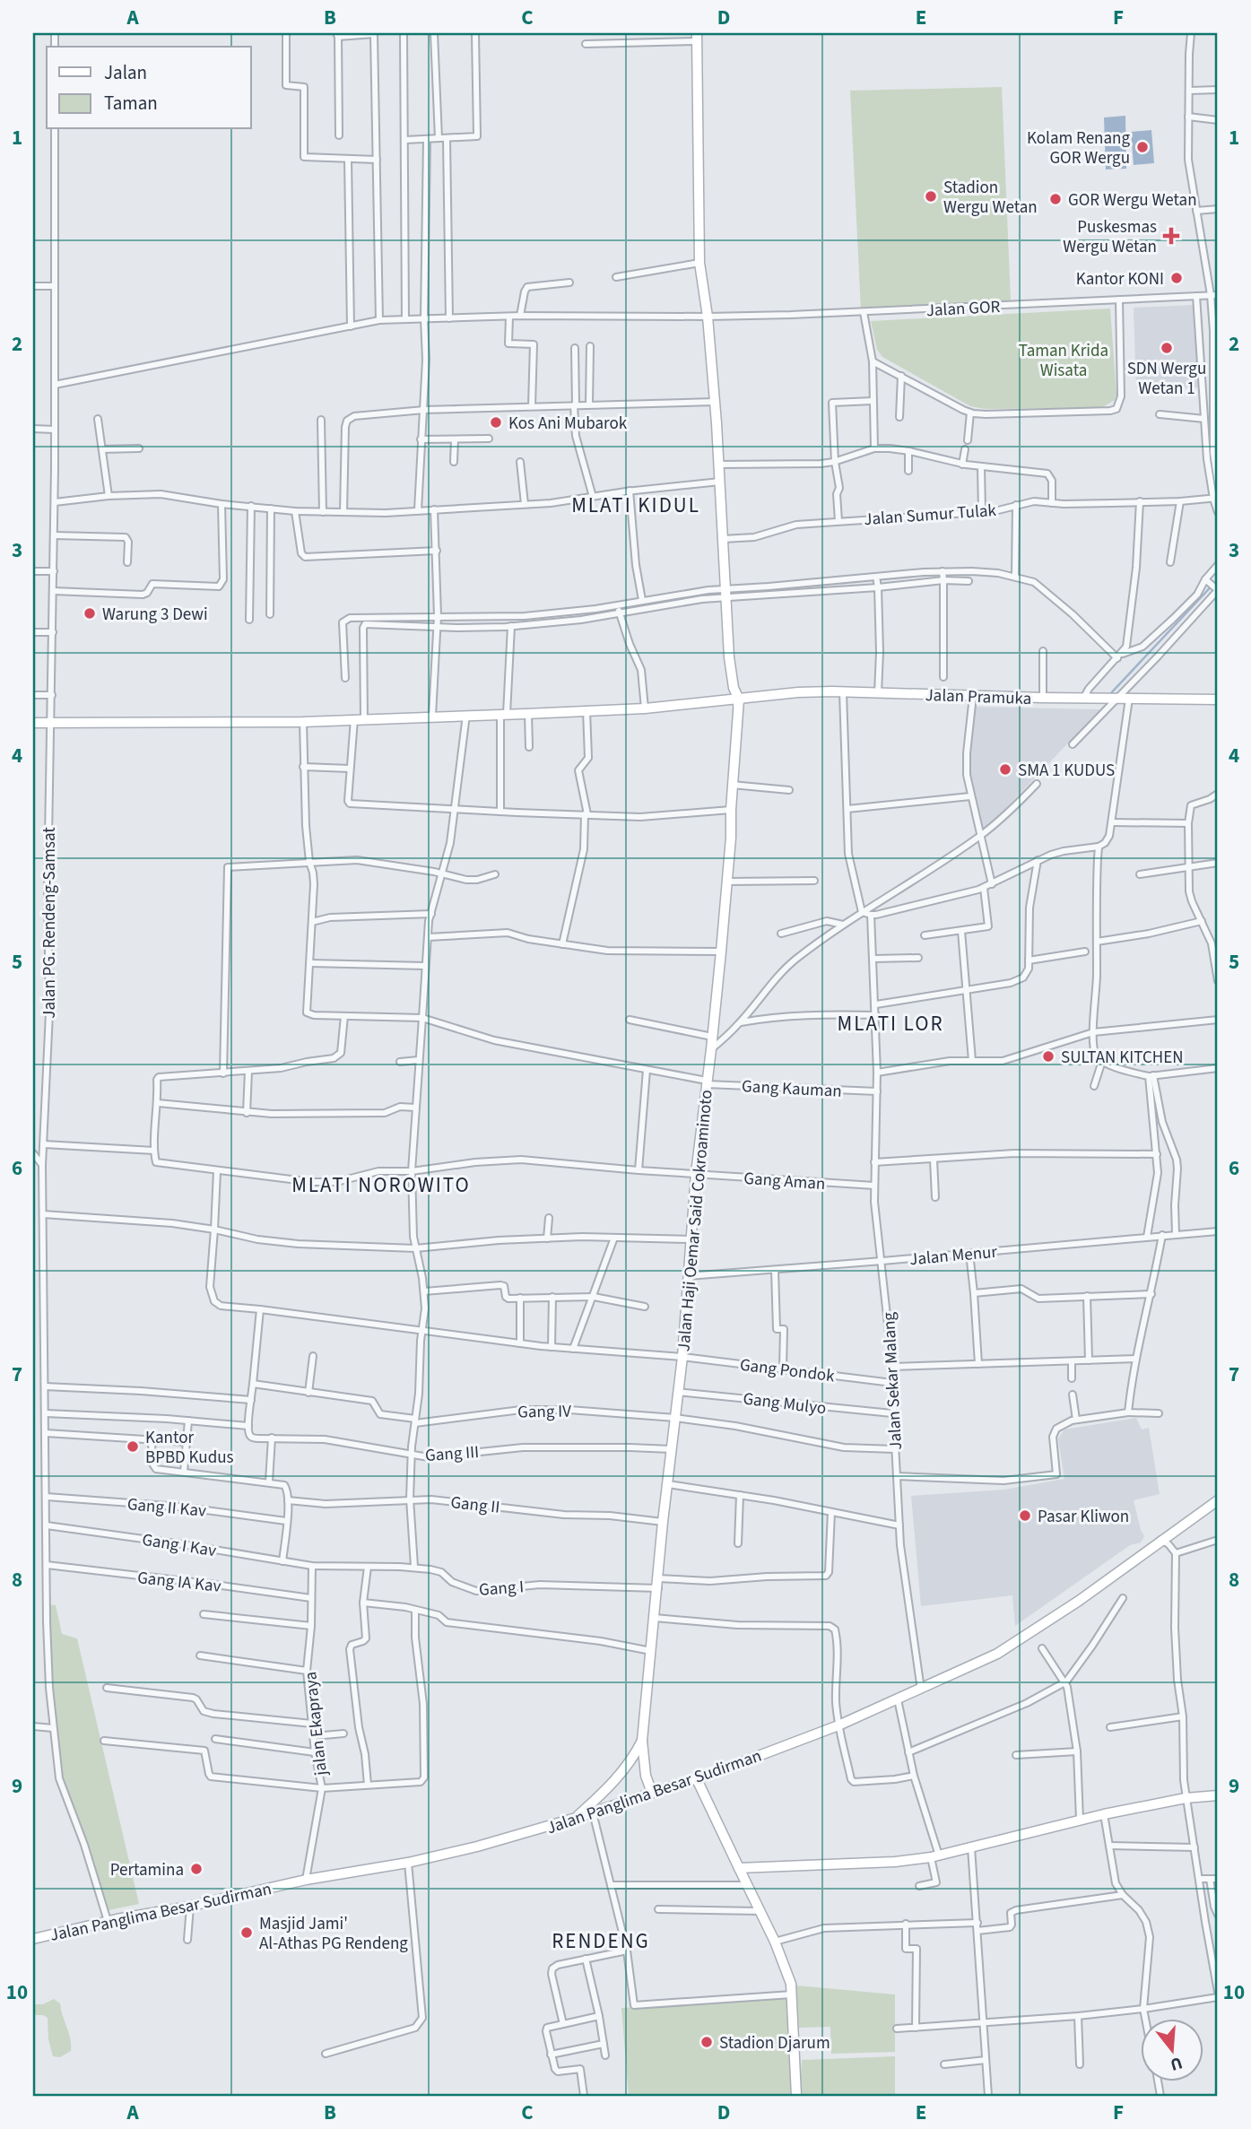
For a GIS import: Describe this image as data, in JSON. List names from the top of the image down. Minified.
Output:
{"streets":{"main road":["Jalan Pramuka","Jalan Haji Oemar Said Cokroaminoto","Jalan Panglima Besar Sudirman"],"street":["Jalan GOR","Jalan Sumur Tulak","Jalan PG. Rendeng-Samsat","Gang Kauman","Gang Aman","Jalan Menur","Gang Pondok","Jalan Sekar Malang","Gang Mulyo","Gang IV","Gang III","Gang II","Gang II Kav","Gang I Kav","Gang IA Kav","Gang I","jalan Ekapraya"]},"crossings":[["Jalan GOR","Jalan PG. Rendeng-Samsat"],["Jalan GOR","Jalan Haji Oemar Said Cokroaminoto"],["Jalan Sumur Tulak","Jalan Haji Oemar Said Cokroaminoto"],["Jalan Pramuka","Jalan PG. Rendeng-Samsat"],["Jalan Pramuka","Jalan Haji Oemar Said Cokroaminoto"],["Jalan PG. Rendeng-Samsat","Gang II Kav"],["Jalan PG. Rendeng-Samsat","Gang I Kav"],["Jalan PG. Rendeng-Samsat","Gang IA Kav"],["Jalan PG. Rendeng-Samsat","Jalan Panglima Besar Sudirman"],["Gang Kauman","Jalan Haji Oemar Said Cokroaminoto"],["Gang Kauman","Jalan Sekar Malang"],["Gang Aman","Jalan Haji Oemar Said Cokroaminoto"],["Gang Aman","Jalan Sekar Malang"],["Jalan Haji Oemar Said Cokroaminoto","Jalan Menur"],["Jalan Haji Oemar Said Cokroaminoto","Gang Pondok"],["Jalan Haji Oemar Said Cokroaminoto","Gang Mulyo"],["Jalan Haji Oemar Said Cokroaminoto","Gang IV"],["Jalan Haji Oemar Said Cokroaminoto","Gang III"],["Jalan Haji Oemar Said Cokroaminoto","Gang II"],["Jalan Haji Oemar Said Cokroaminoto","Gang I"],["Jalan Haji Oemar Said Cokroaminoto","Jalan Panglima Besar Sudirman"],["Jalan Menur","Jalan Sekar Malang"],["Gang Pondok","Jalan Sekar Malang"],["Jalan Sekar Malang","Gang Mulyo"],["Jalan Sekar Malang","Gang IV"],["Jalan Sekar Malang","Jalan Panglima Besar Sudirman"],["Gang I Kav","Gang I"],["Gang I Kav","jalan Ekapraya"],["Gang IA Kav","jalan Ekapraya"],["Gang I","jalan Ekapraya"],["jalan Ekapraya","Jalan Panglima Besar Sudirman"]],"districts":["MLATI KIDUL","MLATI LOR","MLATI NOROWITO","RENDENG"],"parks":["Taman Krida Wisata"],"places":{"other":["Kolam Renang GOR Wergu","Stadion Wergu Wetan","GOR Wergu Wetan","Kantor KONI","SDN Wergu Wetan 1","Kos Ani Mubarok","Warung 3 Dewi","SMA 1 KUDUS","SULTAN KITCHEN","Kantor BPBD Kudus","Pasar Kliwon","Pertamina","Masjid Jami' Al-Athas PG Rendeng","Stadion Djarum"],"health":["Puskesmas Wergu Wetan"]},"legend":["Jalan","Taman"],"north":"bottom","grid":{"columns":["A","B","C","D","E","F"],"rows":["1","2","3","4","5","6","7","8","9","10"]}}
